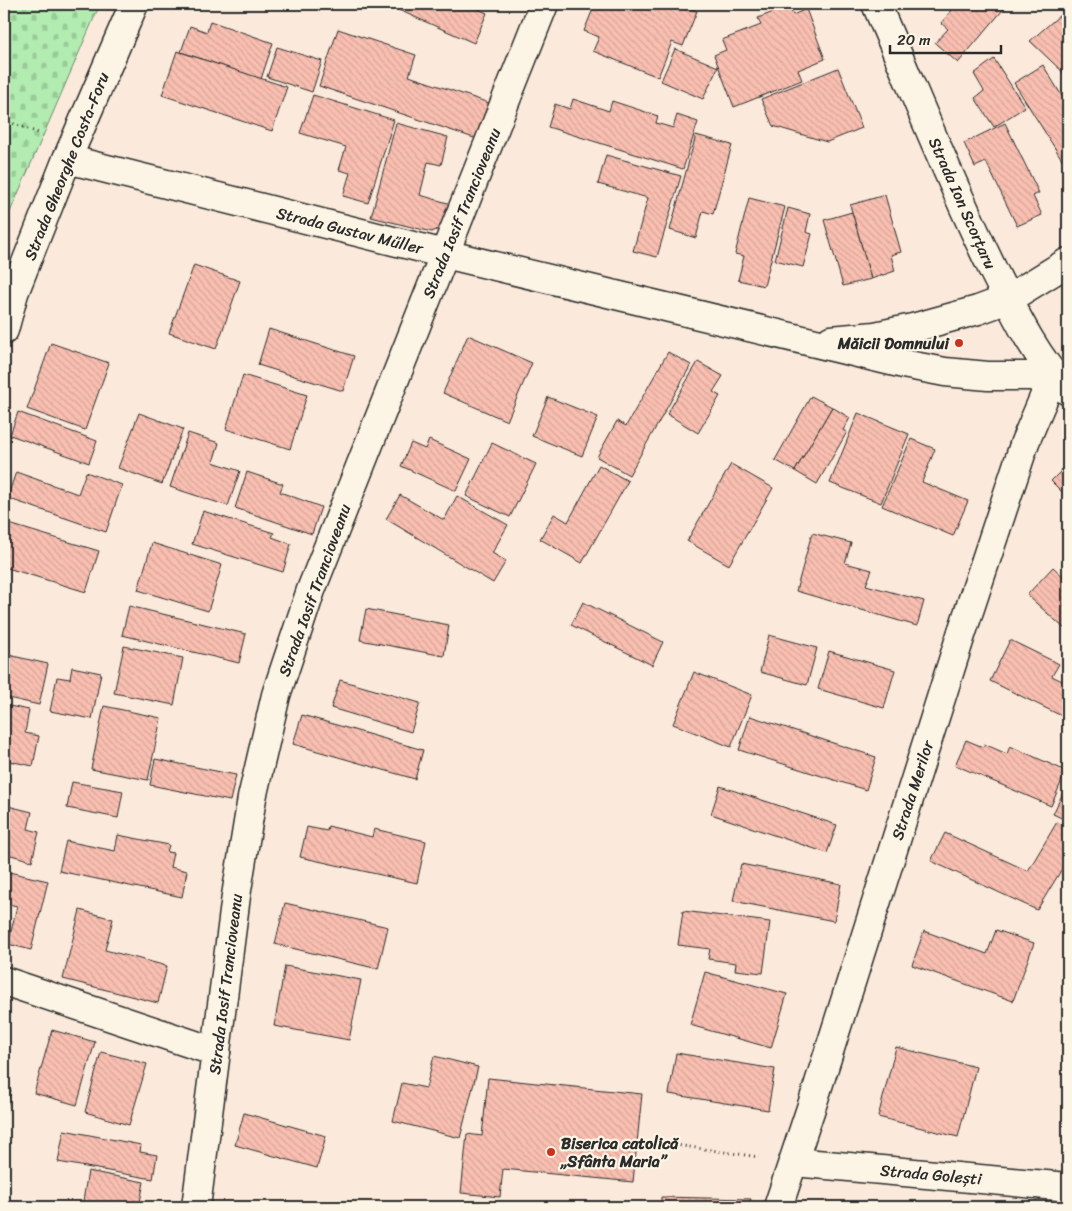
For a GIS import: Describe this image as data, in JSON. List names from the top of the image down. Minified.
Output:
{"streets":{"street":["Strada Gheorghe Costa-Foru","Strada Ion Scorțaru","Strada Iosif Trancioveanu","Strada Gustav Műller","Strada Merilor","Strada Golești"]},"crossings":[["Strada Gheorghe Costa-Foru","Strada Gustav Műller"],["Strada Ion Scorțaru","Strada Gustav Műller"],["Strada Ion Scorțaru","Strada Merilor"],["Strada Iosif Trancioveanu","Strada Gustav Műller"],["Strada Gustav Műller","Strada Merilor"],["Strada Merilor","Strada Golești"]],"places":["Măicii Domnului","Biserica catolică „Sfânta Maria”"],"scale_bar":"20 m"}
